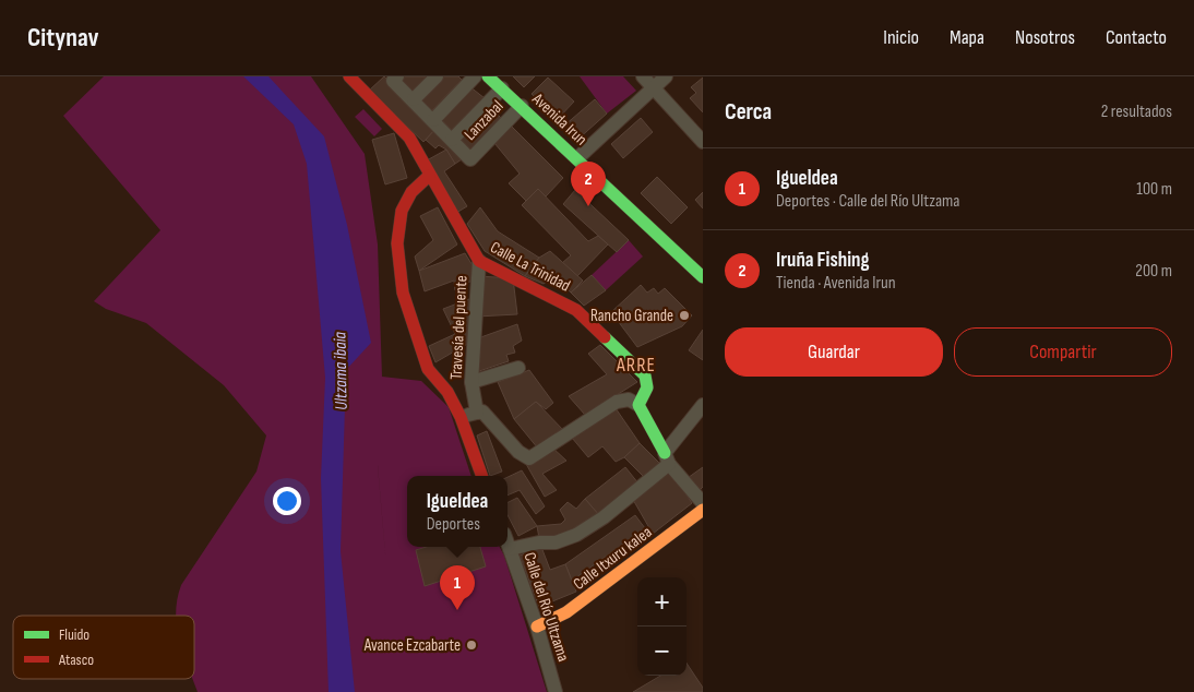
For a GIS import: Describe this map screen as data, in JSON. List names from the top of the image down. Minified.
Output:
{"streets":{"street":["Avenida Irun","Lanzabal","Calle La Trinidad","Travesía del puente","Calle Itxuru kalea","Calle del Río Ultzama"]},"crossings":[["Avenida Irun","Lanzabal"],["Calle La Trinidad","Travesía del puente"],["Calle Itxuru kalea","Calle del Río Ultzama"]],"districts":["ARRE"],"water":["Ultzama ibaia"],"places":["Rancho Grande","Avance Ezcabarte"],"legend":["Fluido","Atasco"],"page":{"header":"Citynav","nav":["Inicio","Mapa","Nosotros","Contacto"],"heading":["Cerca","2 resultados"],"list":[{"mark":"1","name":"Igueldea","note":"Deportes · Calle del Río Ultzama","value":"100 m"},{"mark":"2","name":"Iruña Fishing","note":"Tienda · Avenida Irun","value":"200 m"}],"pins":["2","1"],"buttons":["Guardar","Compartir"],"popup":["Igueldea","Deportes"],"map_buttons":["+","−"]}}
